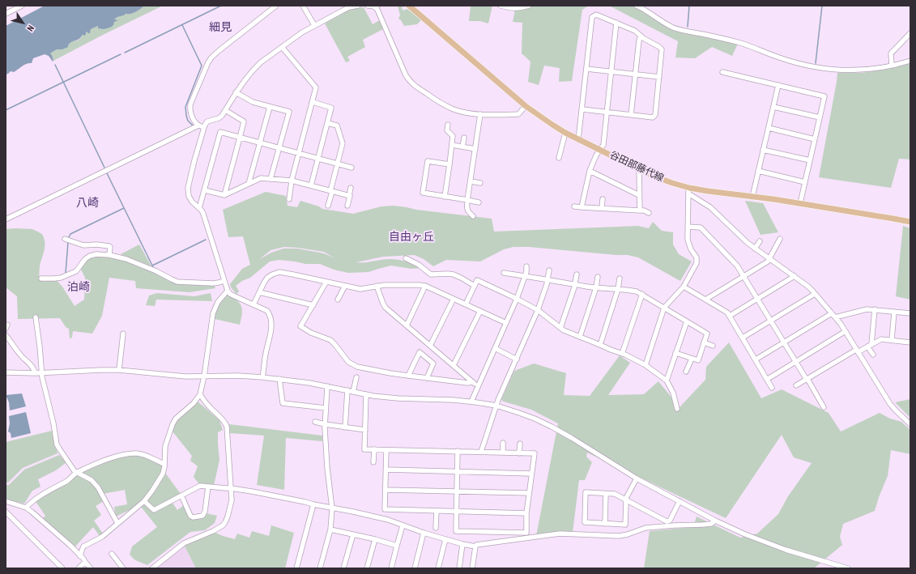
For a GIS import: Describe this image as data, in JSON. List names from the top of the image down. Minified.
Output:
{"streets":{"main road":["谷田部藤代線"]},"districts":["細見","八崎","自由ヶ丘","泊崎"],"north":"bottom right"}
